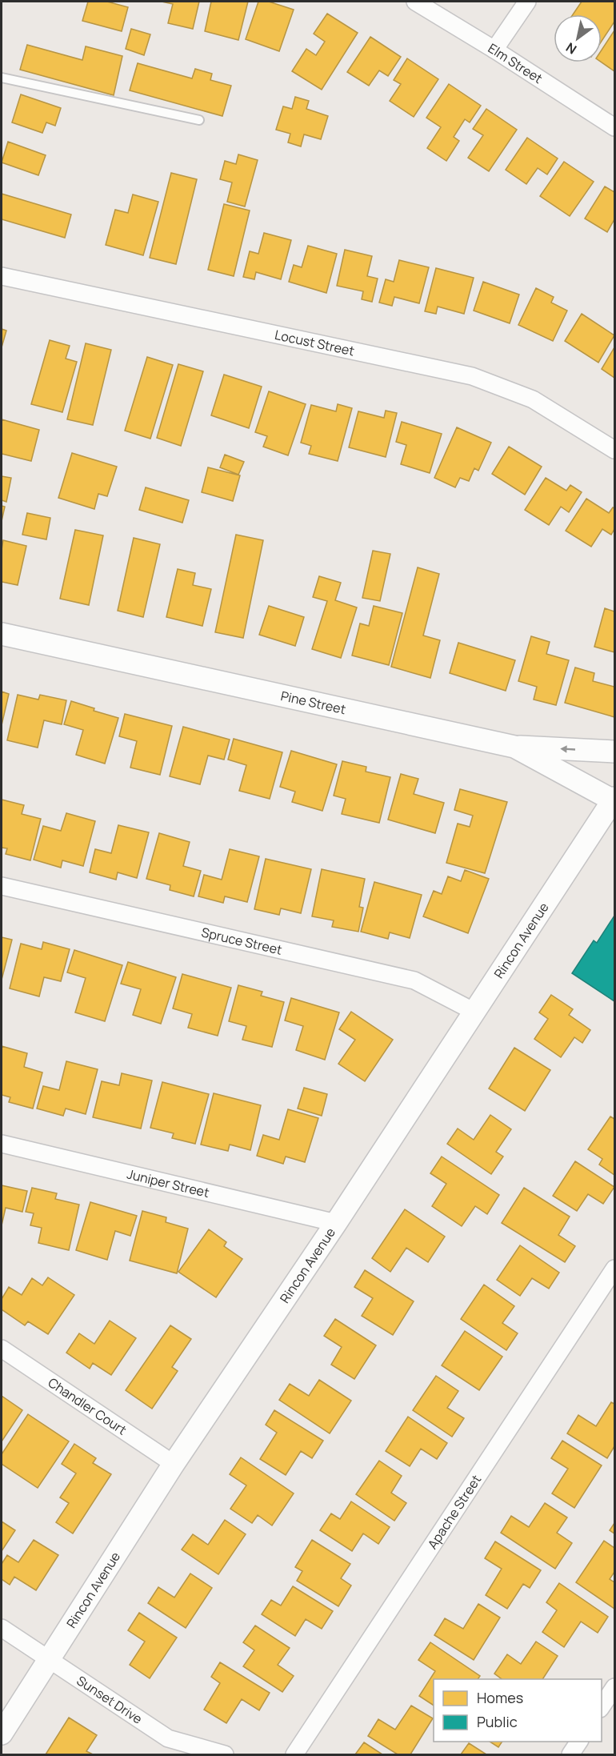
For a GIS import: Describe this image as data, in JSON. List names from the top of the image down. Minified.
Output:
{"streets":{"street":["Elm Street","Locust Street","Pine Street","Rincon Avenue","Spruce Street","Juniper Street","Chandler Court","Apache Street","Sunset Drive"]},"crossings":[["Pine Street","Rincon Avenue"],["Rincon Avenue","Spruce Street"],["Rincon Avenue","Juniper Street"],["Rincon Avenue","Chandler Court"],["Rincon Avenue","Sunset Drive"]],"legend":["Homes","Public"],"north":"bottom left"}
